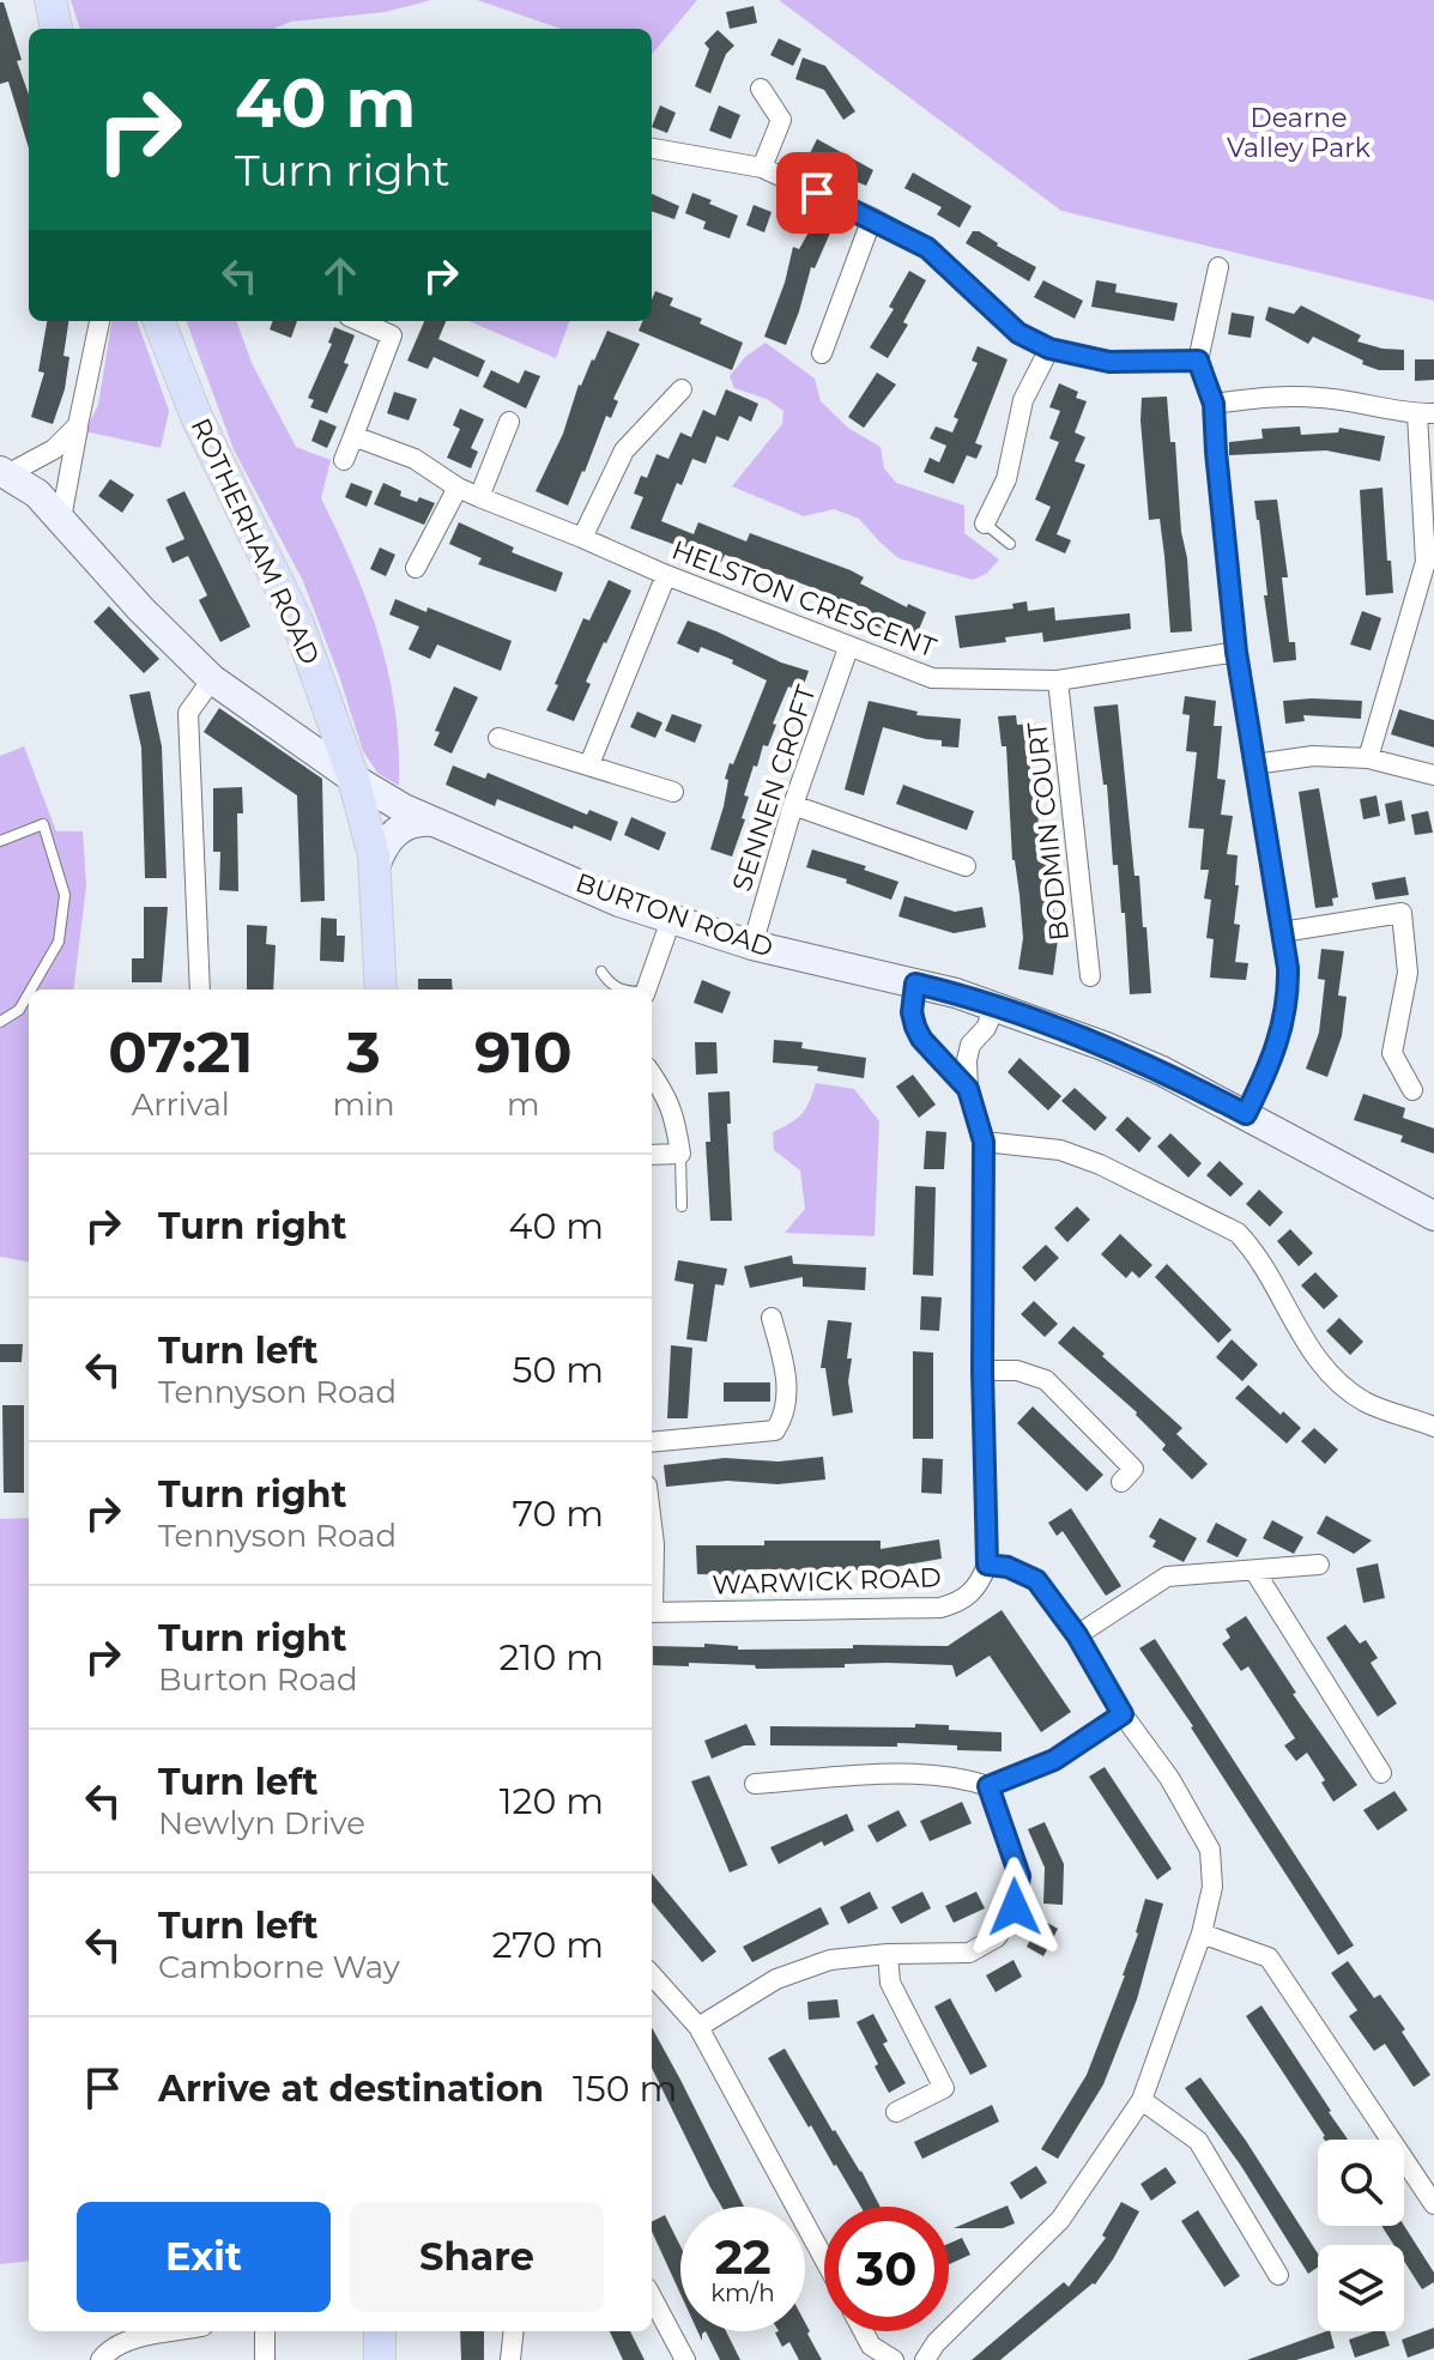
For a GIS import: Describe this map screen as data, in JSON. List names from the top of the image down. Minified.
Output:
{"streets":{"main road":["ROTHERHAM ROAD"],"street":["HELSTON CRESCENT","SENNEN CROFT","BODMIN COURT","BURTON ROAD","WARWICK ROAD"]},"crossings":[["ROTHERHAM ROAD","BURTON ROAD"],["HELSTON CRESCENT","SENNEN CROFT"],["HELSTON CRESCENT","BODMIN COURT"],["SENNEN CROFT","BURTON ROAD"]],"parks":["Dearne Valley Park"],"page":{"turn":["40 m","Turn right"],"eta":["07:21","Arrival","3","min","910","m"],"list":[{"name":"Turn right","value":"40 m"},{"name":"Turn left","note":"Tennyson Road","value":"50 m"},{"name":"Turn right","note":"Tennyson Road","value":"70 m"},{"name":"Turn right","note":"Burton Road","value":"210 m"},{"name":"Turn left","note":"Newlyn Drive","value":"120 m"},{"name":"Turn left","note":"Camborne Way","value":"270 m"},{"name":"Arrive at destination","value":"150 m"}],"buttons":["Exit","Share"],"speed":"22 km/h","limit":"30"}}
